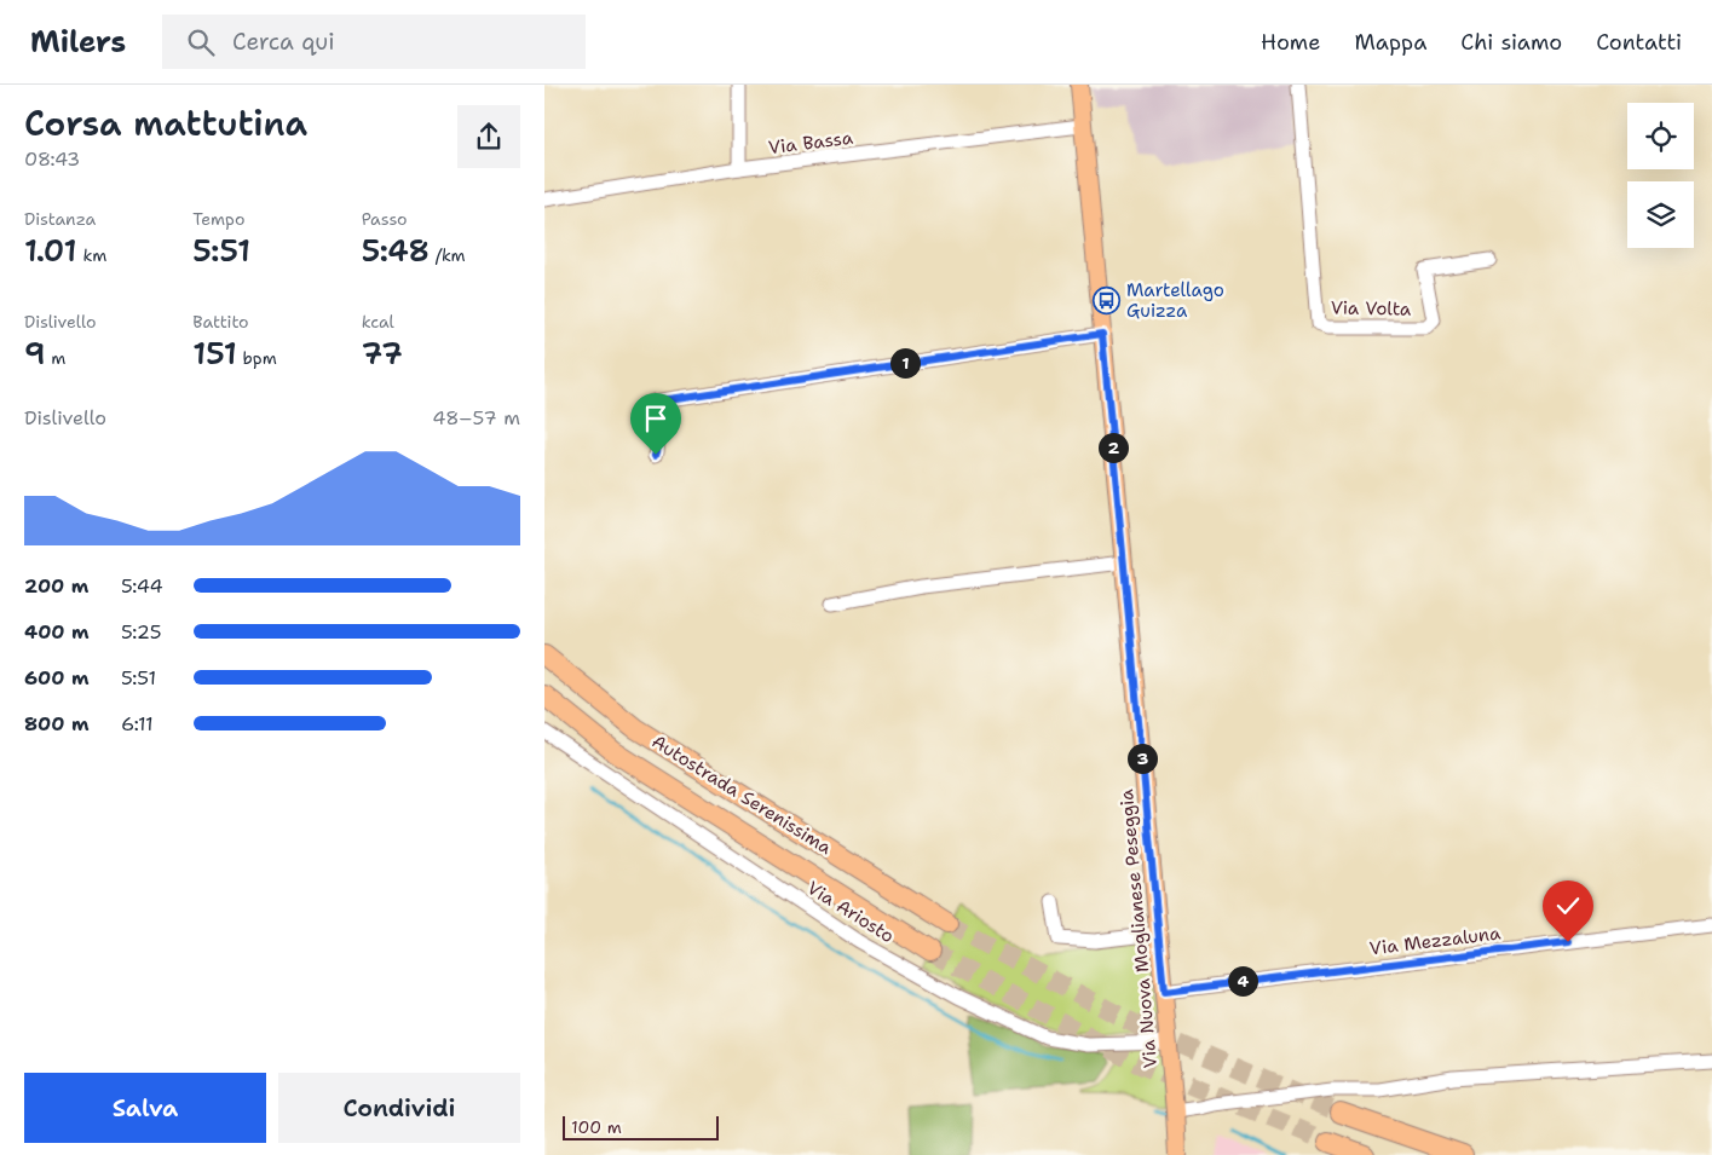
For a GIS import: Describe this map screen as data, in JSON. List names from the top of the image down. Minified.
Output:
{"streets":{"highway":["Autostrada Serenissima"],"main road":["Via Nuova Moglianese Peseggia"],"street":["Via Bassa","Via Volta","Via Ariosto","Via Mezzaluna"]},"crossings":[["Via Bassa","Via Nuova Moglianese Peseggia"],["Via Ariosto","Via Nuova Moglianese Peseggia"],["Via Nuova Moglianese Peseggia","Via Mezzaluna"]],"places":{"bus stop":["Martellago Guizza"]},"scale_bar":"100 m","page":{"header":"Milers","search":"Cerca qui","nav":["Home","Mappa","Chi siamo","Contatti"],"heading":["Corsa mattutina","08:43"],"stats":[["Distanza","1.01 km"],["Tempo","5:51"],["Passo","5:48 /km"],["Dislivello","9 m"],["Battito","151 bpm"],["kcal","77"]],"pins":["1","2","3","4"],"chart":["Dislivello","48–57 m"],"list":[{"name":"200 m","note":"5:44"},{"name":"400 m","note":"5:25"},{"name":"600 m","note":"5:51"},{"name":"800 m","note":"6:11"}],"buttons":["Salva","Condividi"],"scale":"100 m"}}
